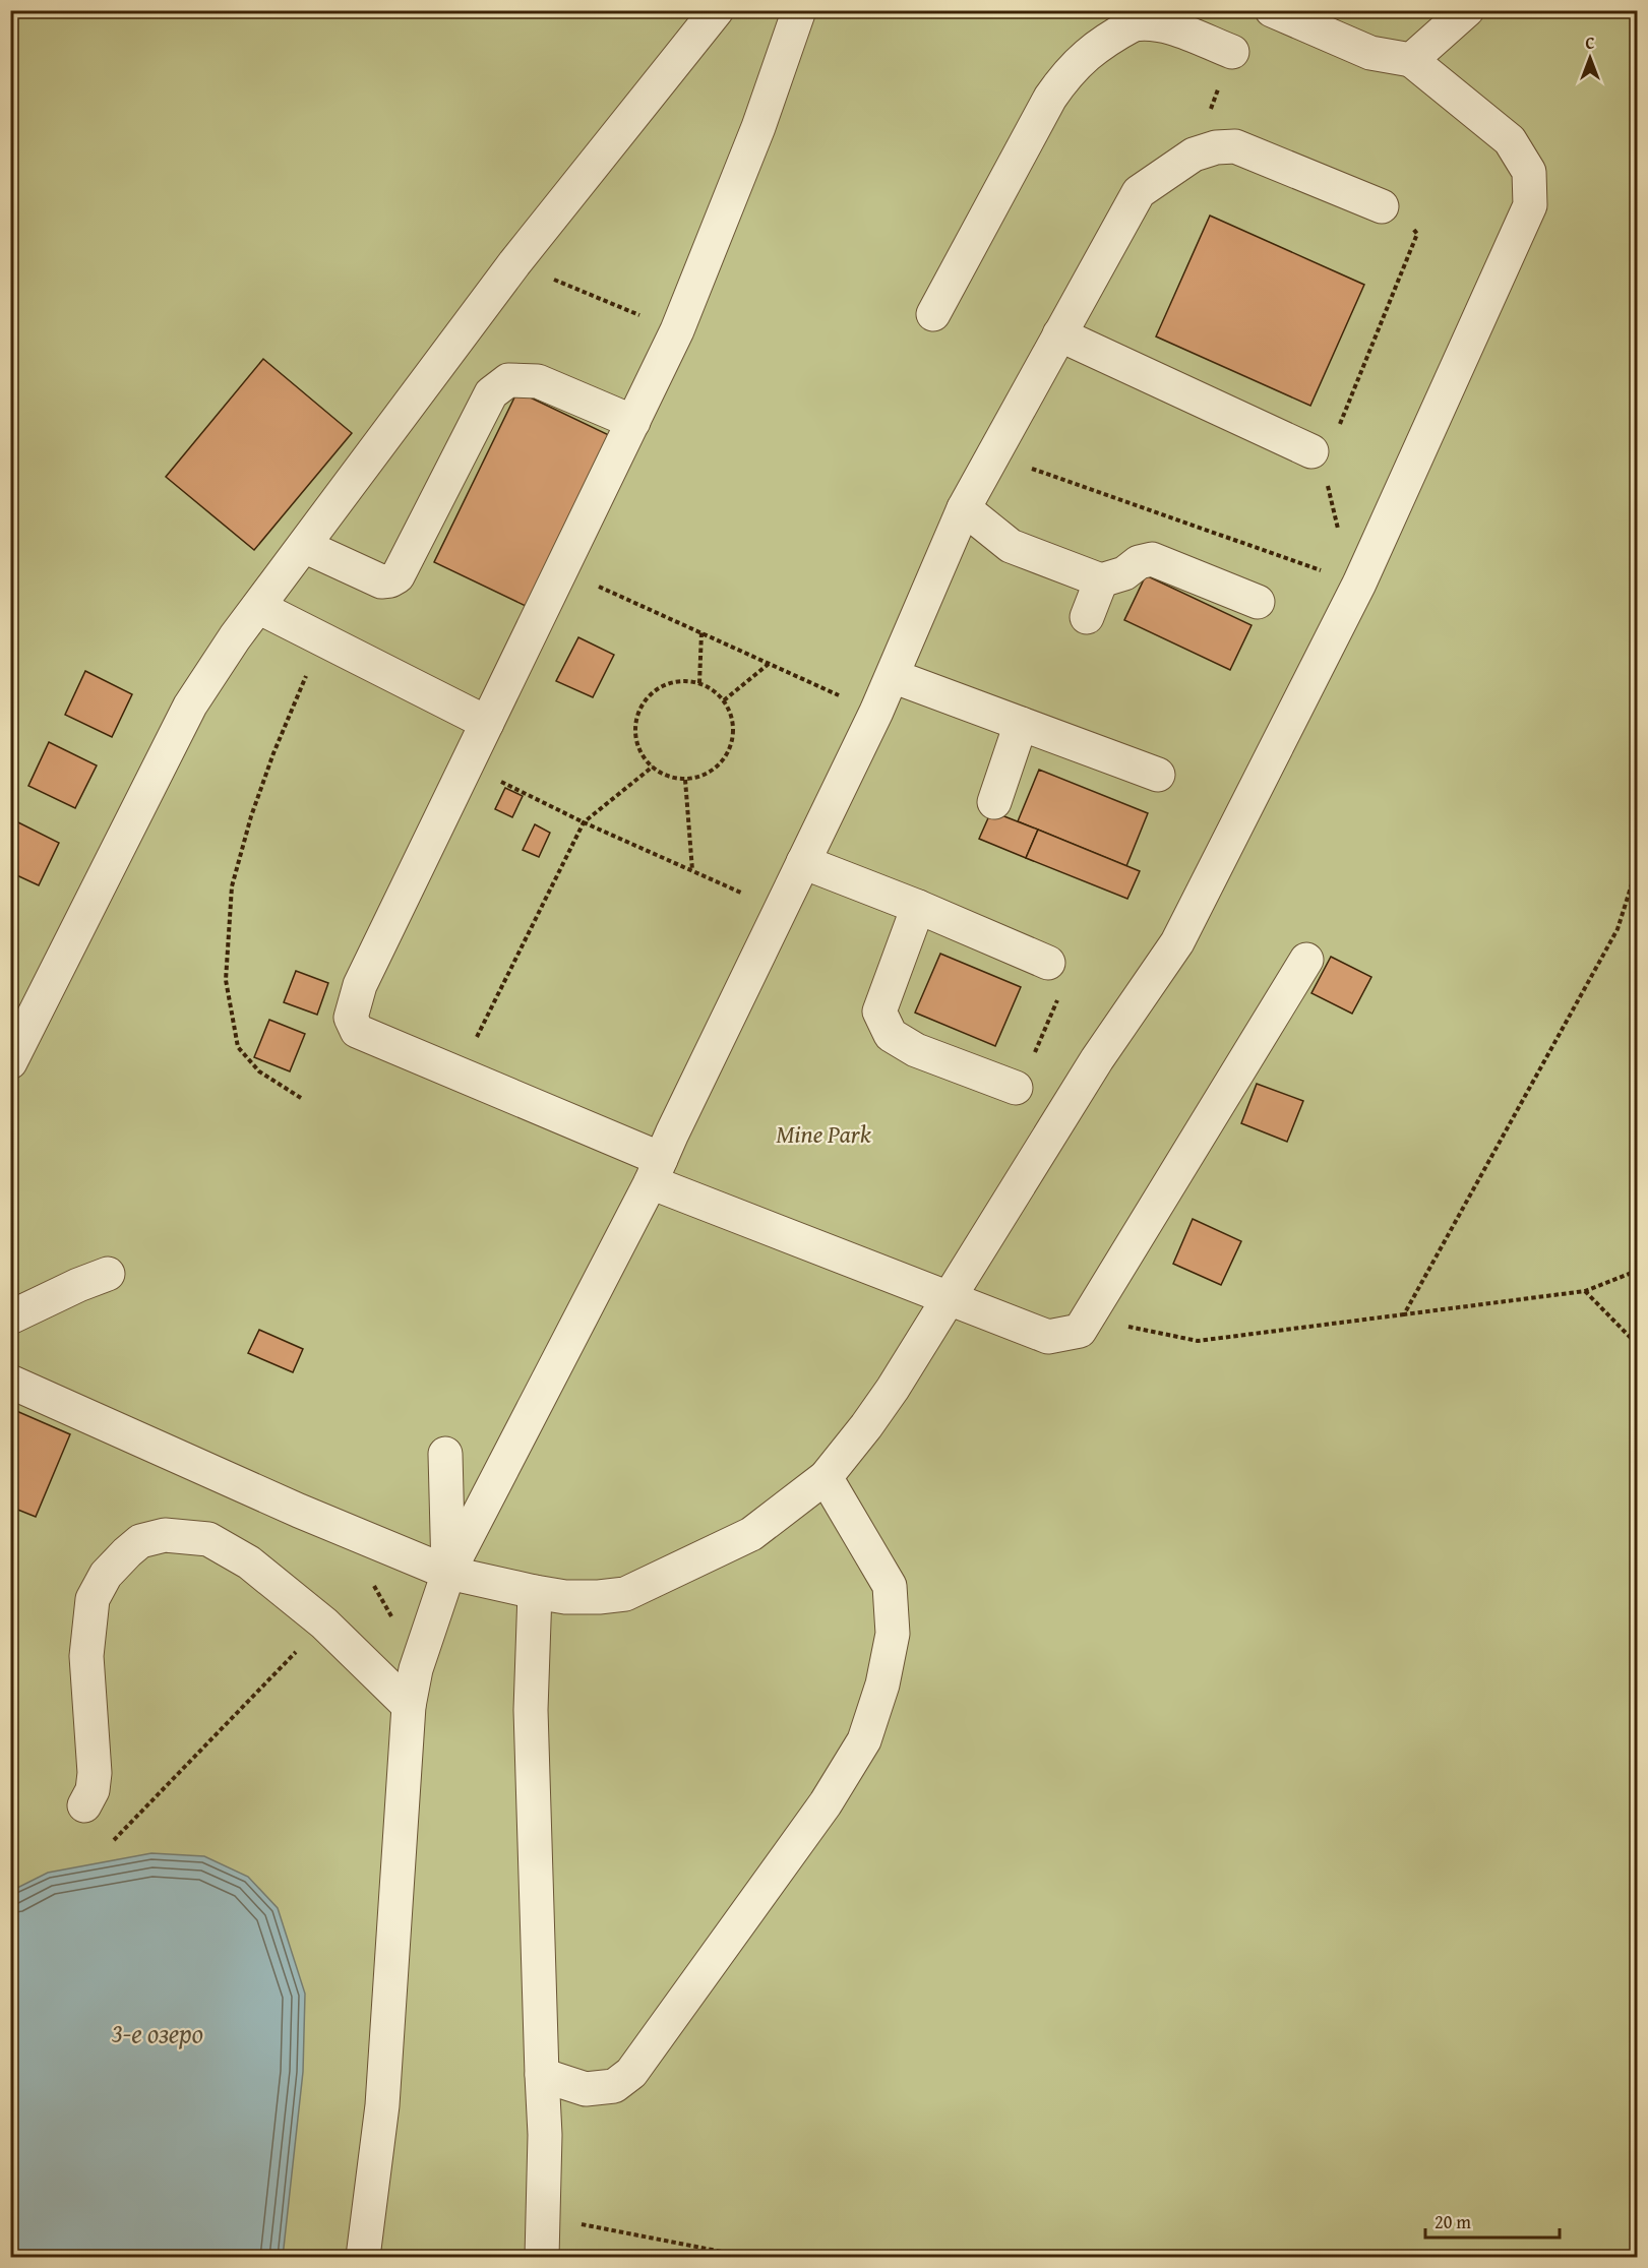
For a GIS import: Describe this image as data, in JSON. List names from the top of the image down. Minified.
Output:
{"water":["3-е озеро"],"parks":["Mine Park"],"scale_bar":"20 m","north":"top"}
